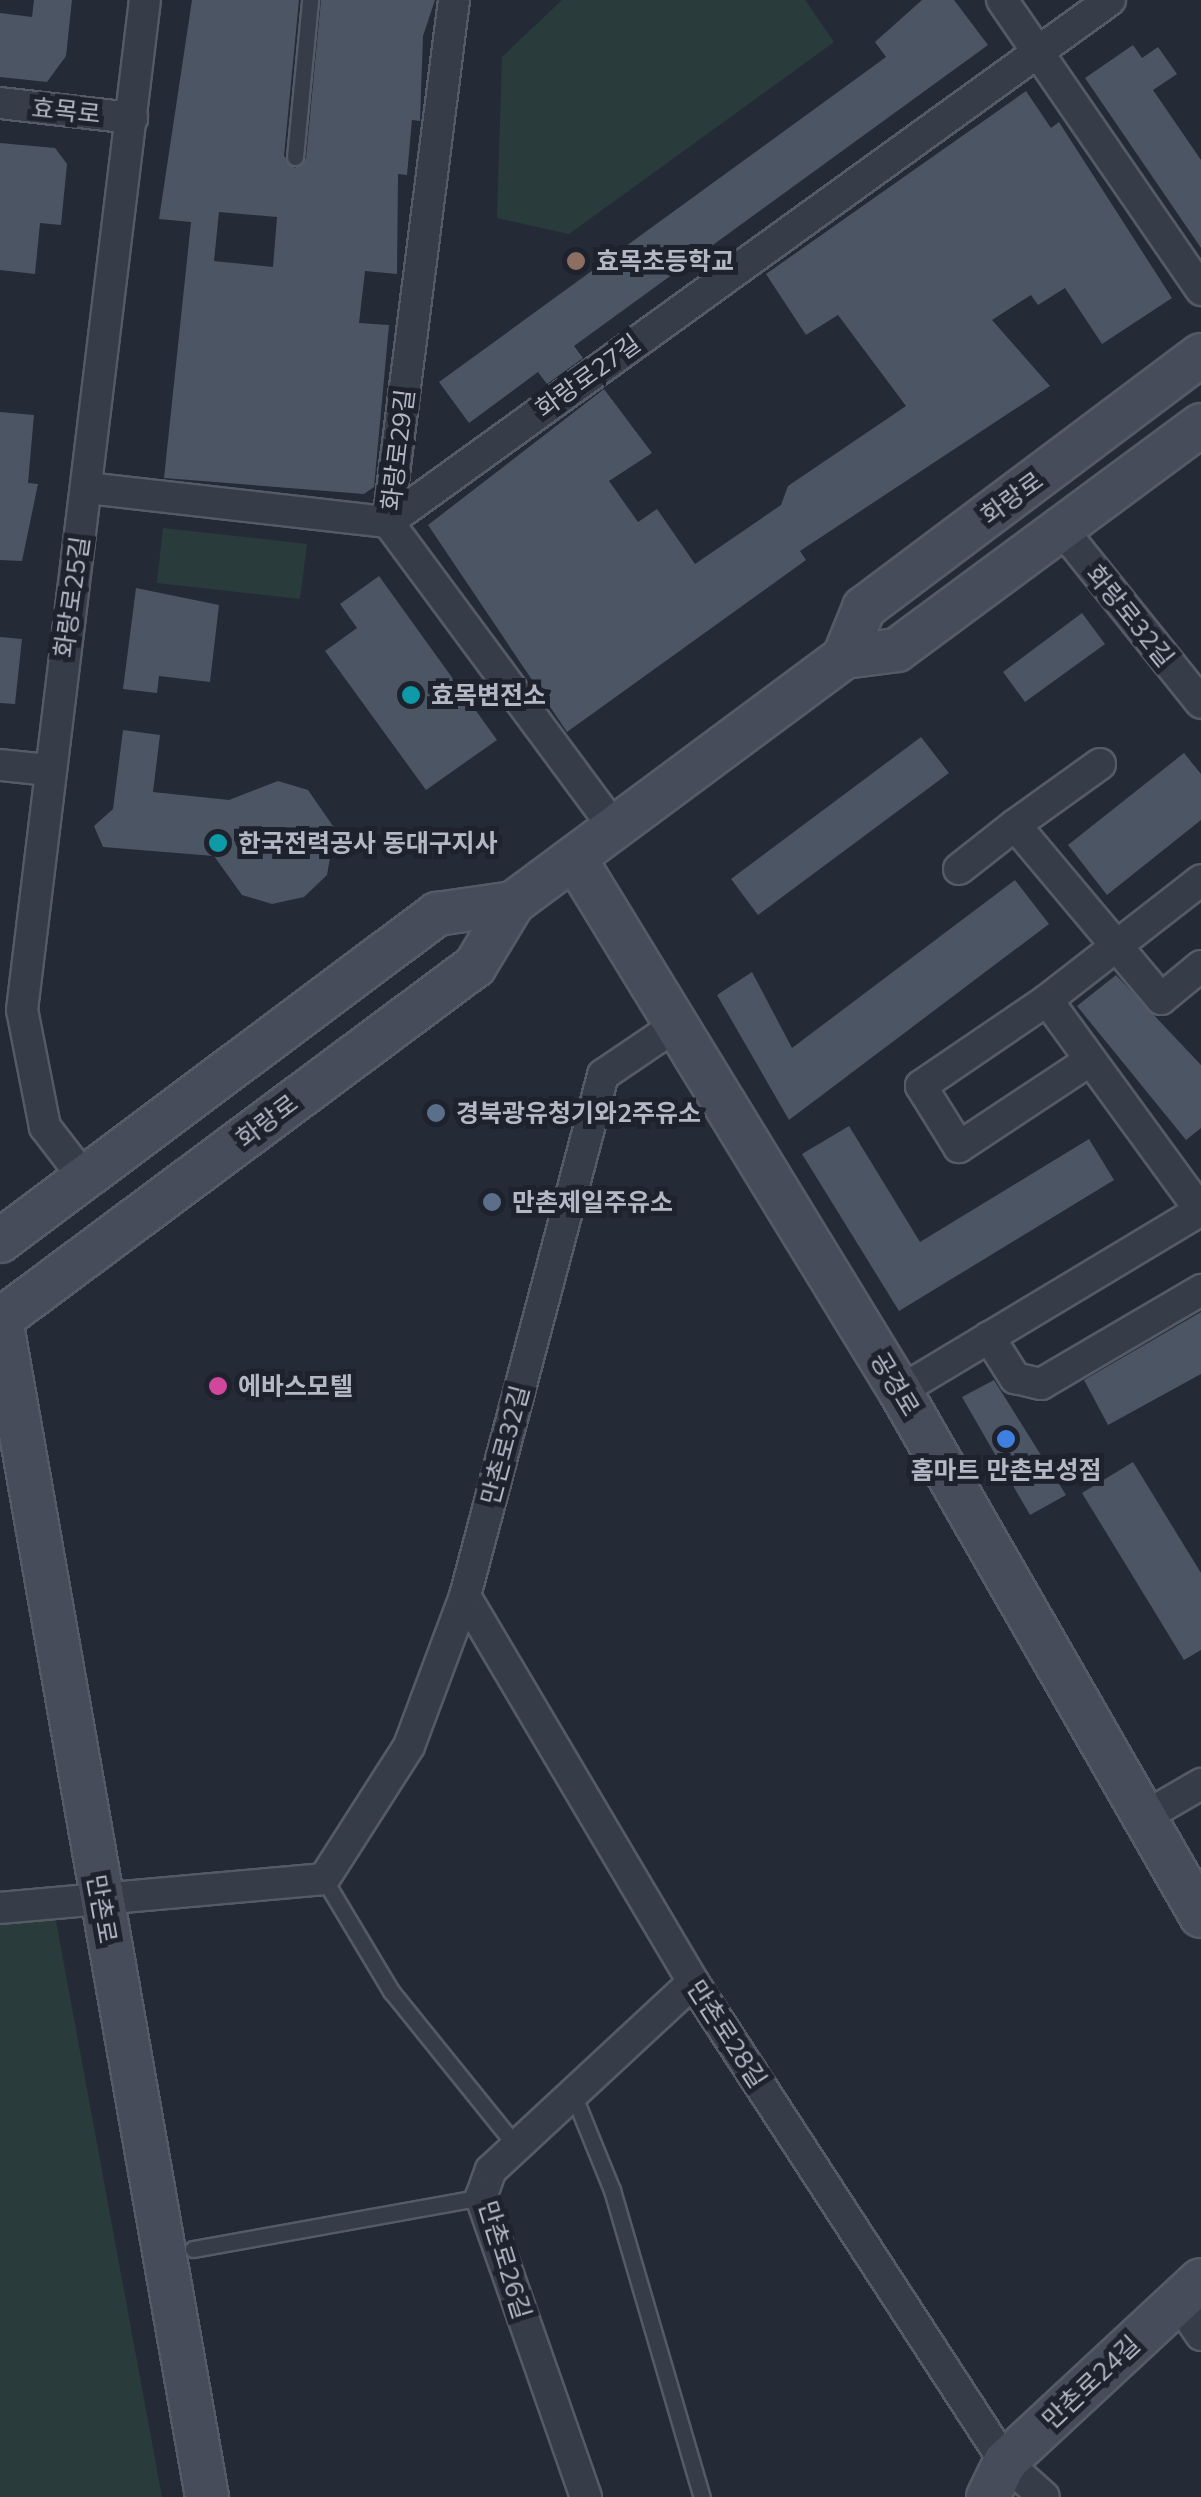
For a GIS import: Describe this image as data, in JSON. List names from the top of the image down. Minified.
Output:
{"streets":{"main road":["화랑로","공경로","만촌로","만촌로24길"],"street":["효목로","화랑로27길","화랑로29길","화랑로25길","화랑로32길","만촌로32길","만촌로28길","만촌로26길"]},"crossings":[["효목로","화랑로25길"],["화랑로27길","화랑로29길"],["화랑로29길","화랑로"],["화랑로","화랑로25길"],["화랑로","화랑로32길"],["화랑로","공경로"],["화랑로","만촌로"],["공경로","만촌로32길"],["만촌로32길","만촌로28길"],["만촌로28길","만촌로26길"],["만촌로28길","만촌로24길"]],"places":["효목초등학교","효목변전소","한국전력공사 동대구지사","경북광유청기와2주유소","만촌제일주유소","에바스모텔","홈마트 만촌보성점"]}
